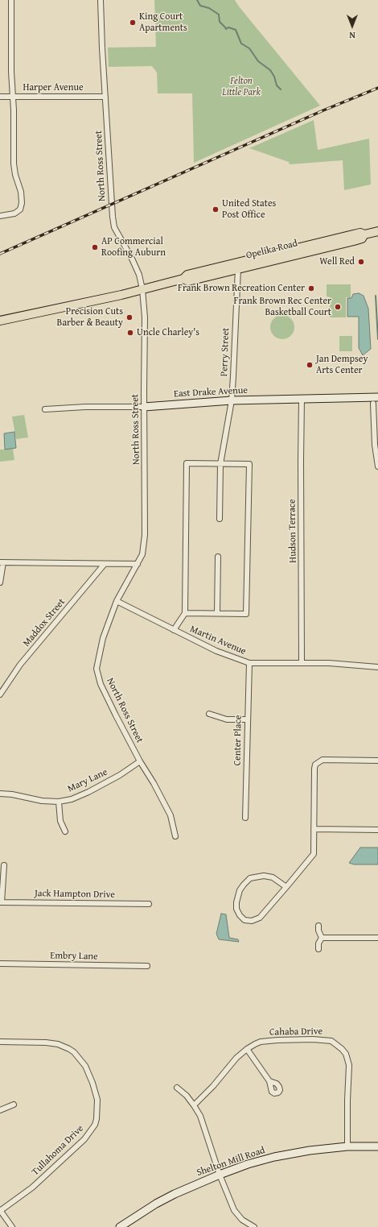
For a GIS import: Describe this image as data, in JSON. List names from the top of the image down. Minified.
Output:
{"streets":{"main road":["Opelika Road"],"street":["Harper Avenue","North Ross Street","Perry Street","East Drake Avenue","Hudson Terrace","Maddox Street","Martin Avenue","Center Place","Mary Lane","Jack Hampton Drive","Embry Lane","Cahaba Drive","Tullahoma Drive","Shelton Mill Road"]},"crossings":[["Harper Avenue","North Ross Street"],["North Ross Street","Opelika Road"],["North Ross Street","East Drake Avenue"],["North Ross Street","Martin Avenue"],["North Ross Street","Mary Lane"],["Opelika Road","Perry Street"],["Perry Street","East Drake Avenue"],["East Drake Avenue","Hudson Terrace"],["Hudson Terrace","Martin Avenue"],["Martin Avenue","Center Place"],["Cahaba Drive","Shelton Mill Road"]],"parks":["Felton Little Park"],"places":["King Court Apartments","United States Post Office","AP Commercial Roofing Auburn","Well Red","Frank Brown Recreation Center","Frank Brown Rec Center Basketball Court","Precision Cuts Barber & Beauty","Uncle Charley's","Jan Dempsey Arts Center"],"north":"bottom"}
